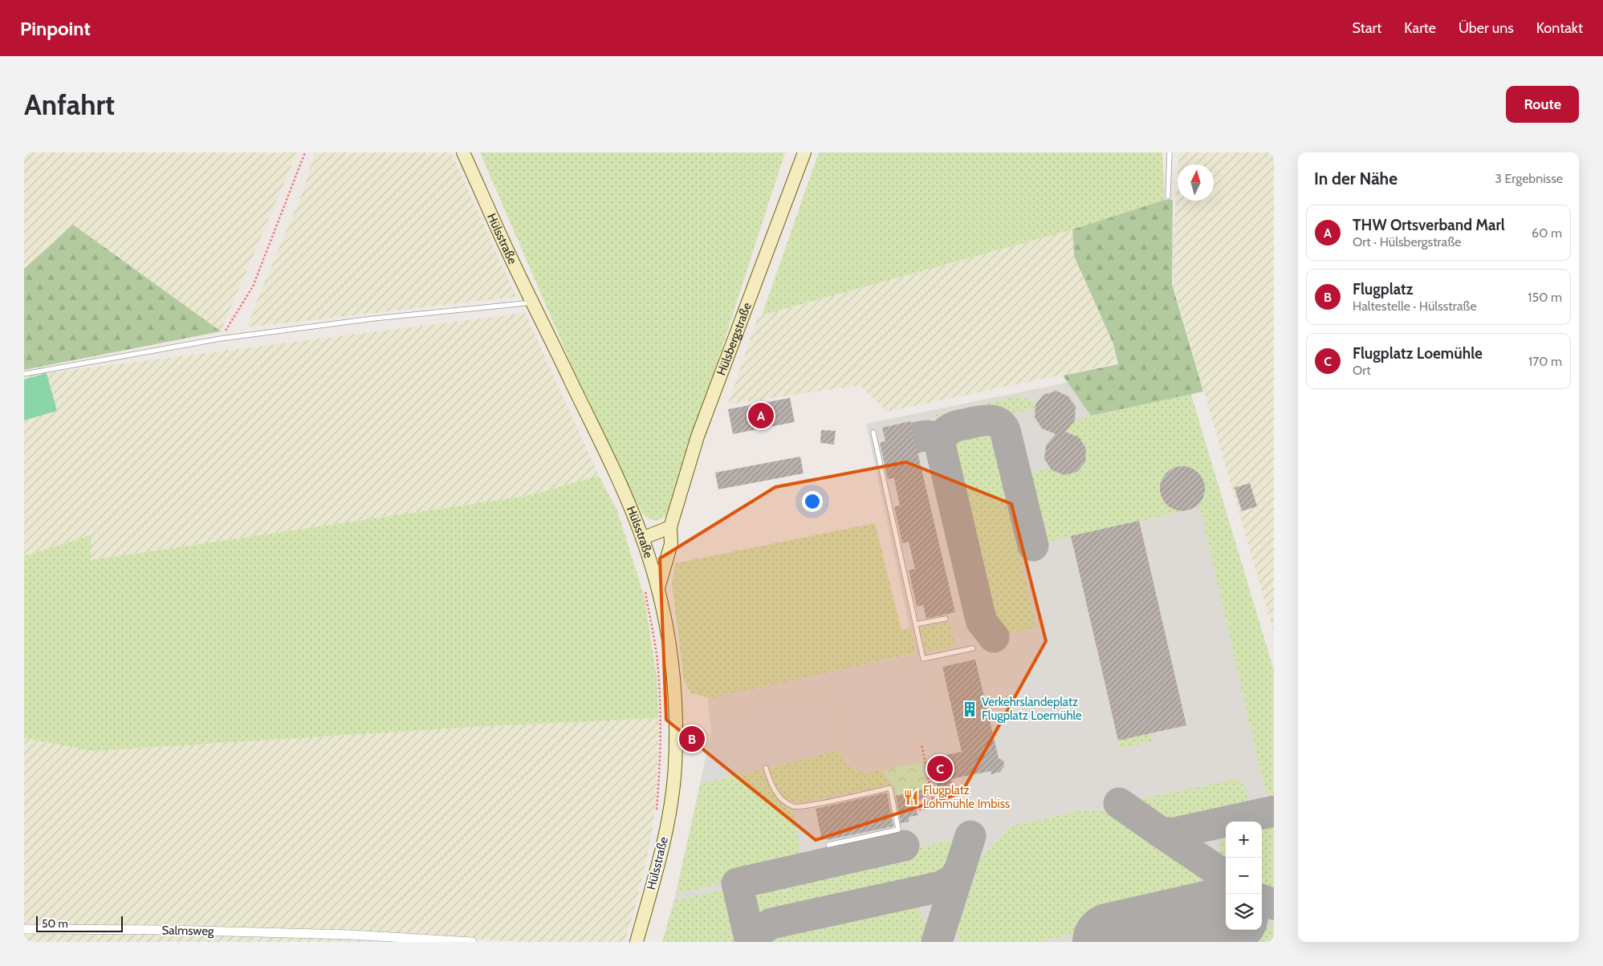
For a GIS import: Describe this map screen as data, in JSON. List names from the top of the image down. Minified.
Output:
{"streets":{"street":["Hülsstraße","Hülsbergstraße","Salmsweg"]},"crossings":[["Hülsstraße","Hülsbergstraße"]],"places":{"building":["Verkehrslandeplatz Flugplatz Loemühle"],"restaurant":["Flugplatz Lohmühle Imbiss"]},"scale_bar":"50 m","north":"top","page":{"header":"Pinpoint","nav":["Start","Karte","Über uns","Kontakt"],"buttons":"Route","title":"Anfahrt","heading":["In der Nähe","3 Ergebnisse"],"list":[{"mark":"A","name":"THW Ortsverband Marl","note":"Ort · Hülsbergstraße","value":"60 m"},{"mark":"B","name":"Flugplatz","note":"Haltestelle · Hülsstraße","value":"150 m"},{"mark":"C","name":"Flugplatz Loemühle","note":"Ort","value":"170 m"}],"pins":["A","B","C"],"map_buttons":["+","−"],"scale":"50 m"}}
